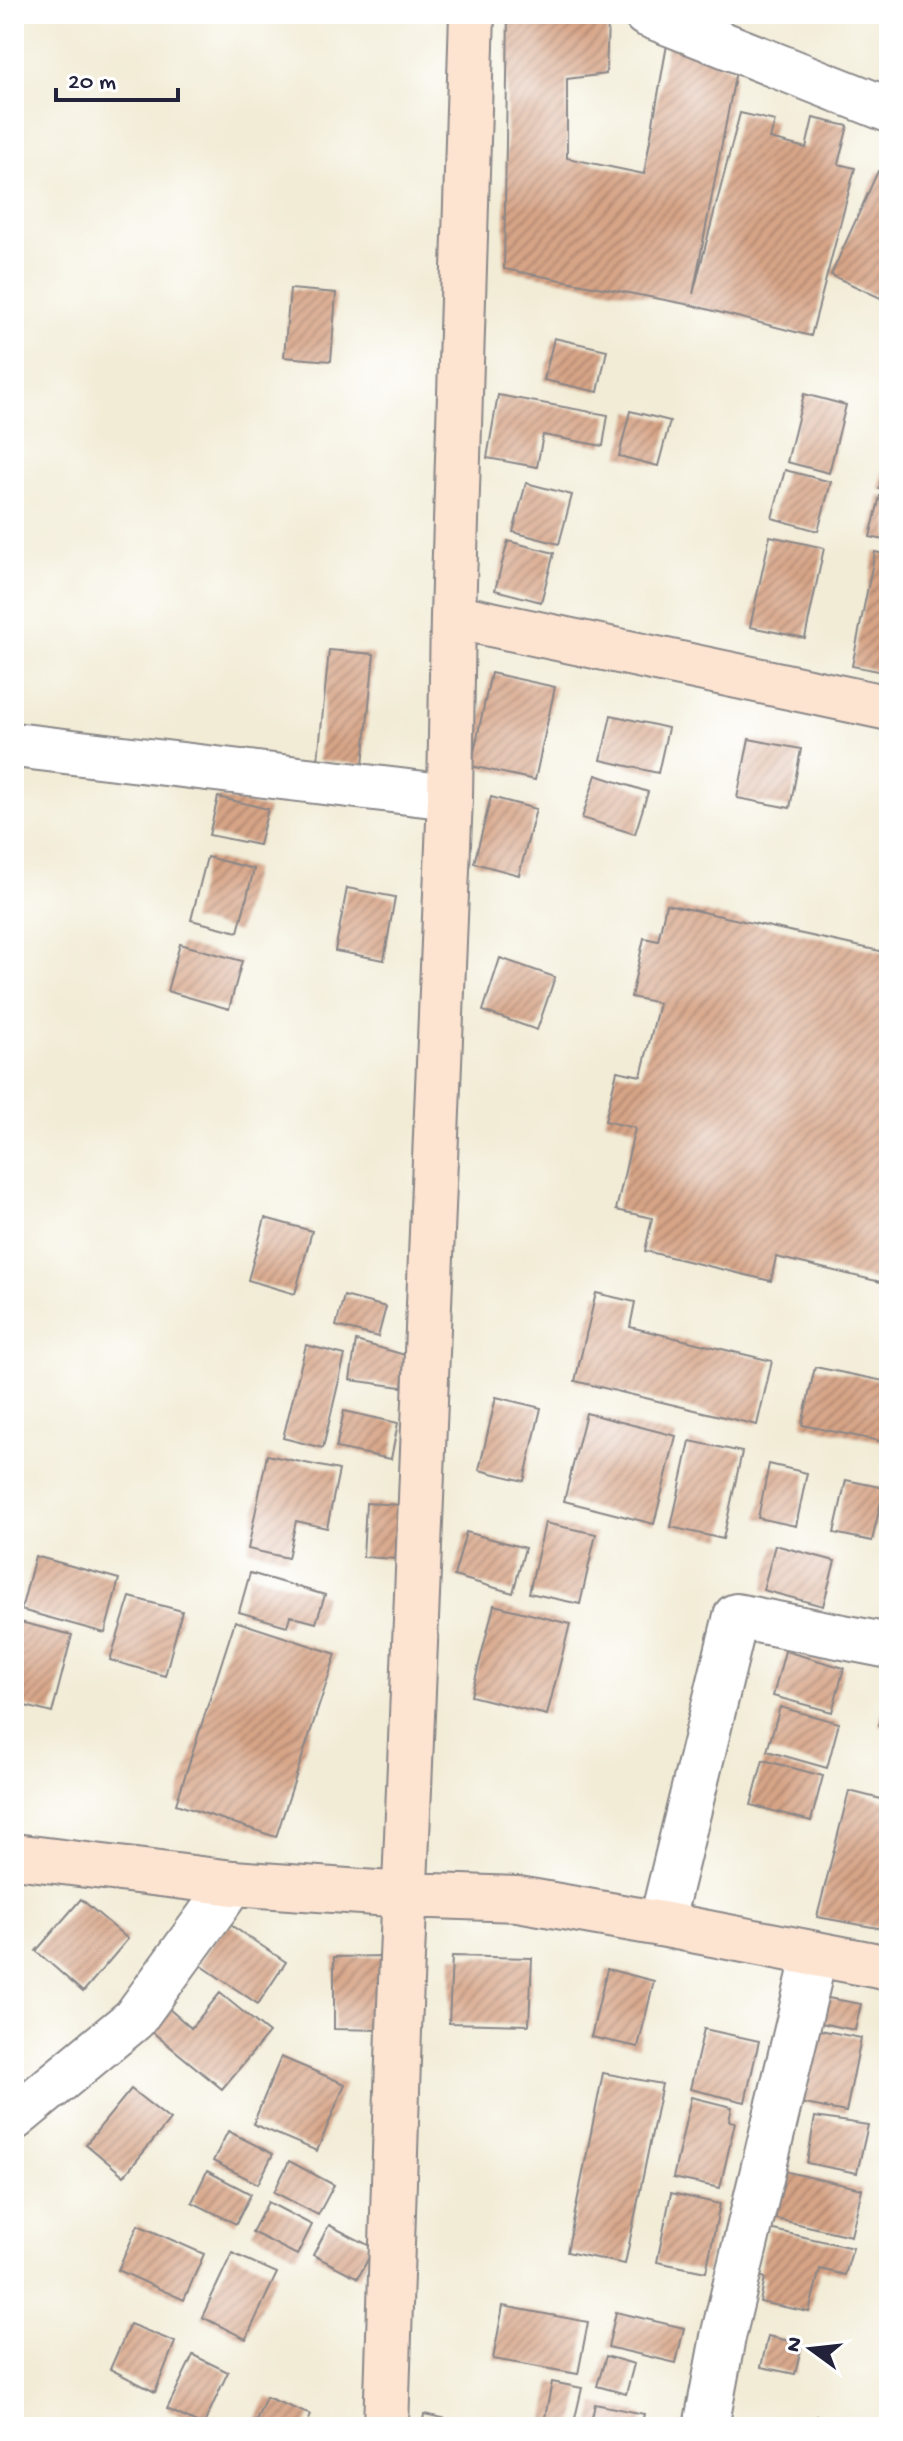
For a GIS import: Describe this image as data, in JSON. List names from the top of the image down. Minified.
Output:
{"scale_bar":"20 m","north":"left"}
